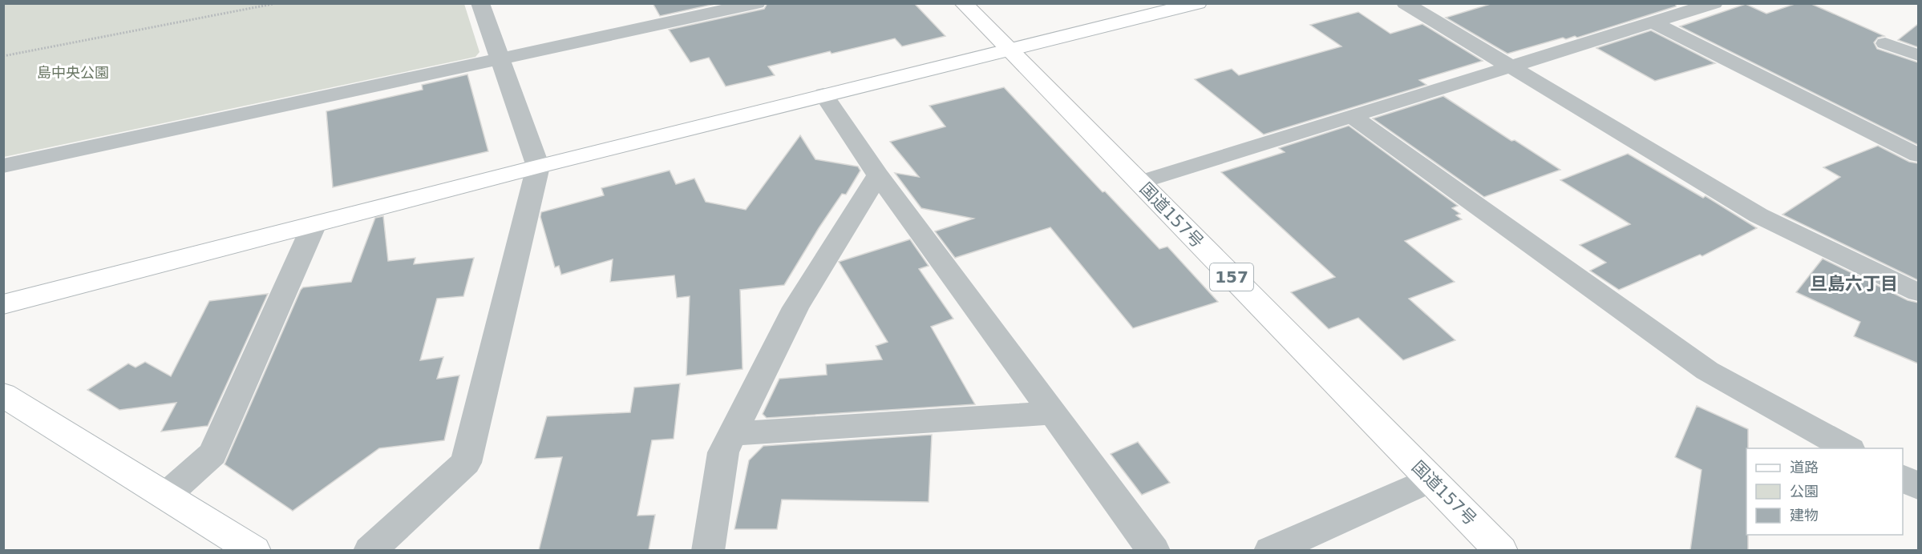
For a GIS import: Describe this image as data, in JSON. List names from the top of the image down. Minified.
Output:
{"streets":{"main road":["国道157号","157"]},"districts":["旦島六丁目"],"parks":["島中央公園"],"legend":["道路","公園","建物"]}
